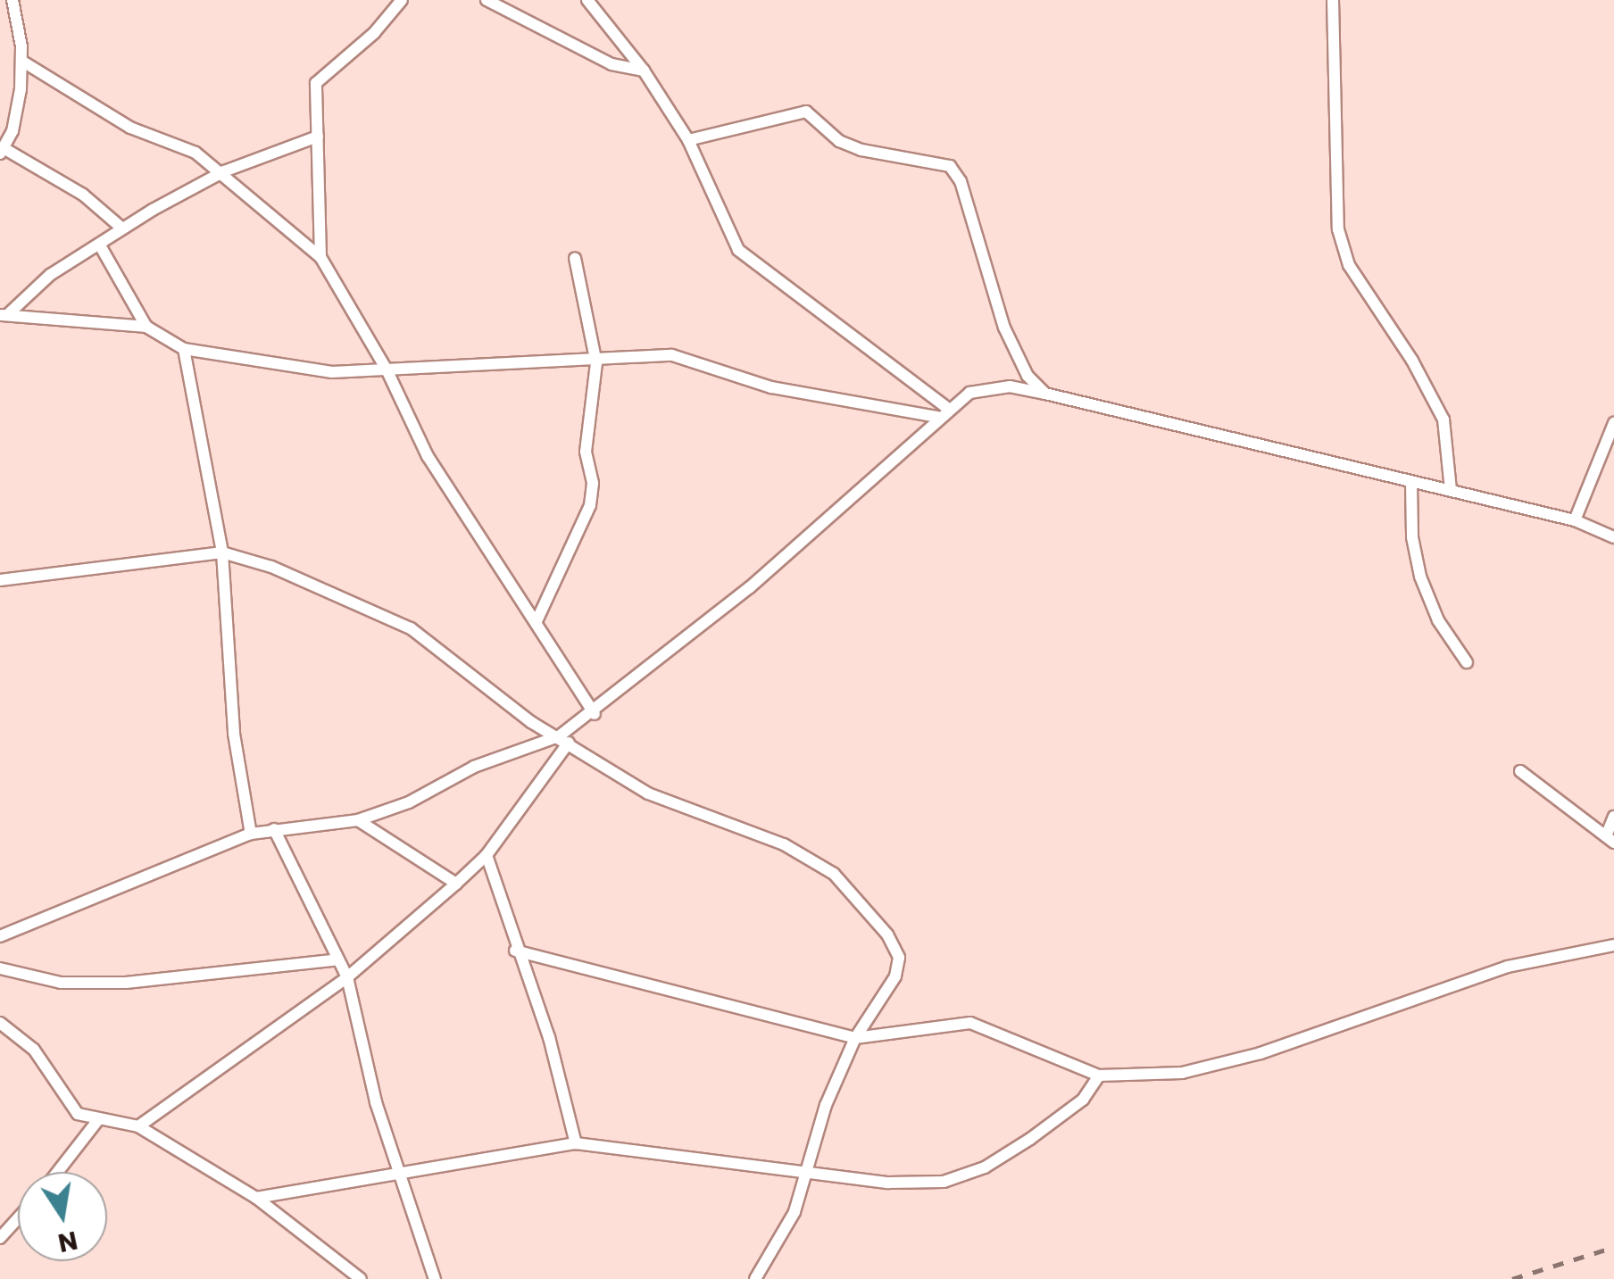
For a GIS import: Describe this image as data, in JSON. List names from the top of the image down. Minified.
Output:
{"north":"bottom"}
